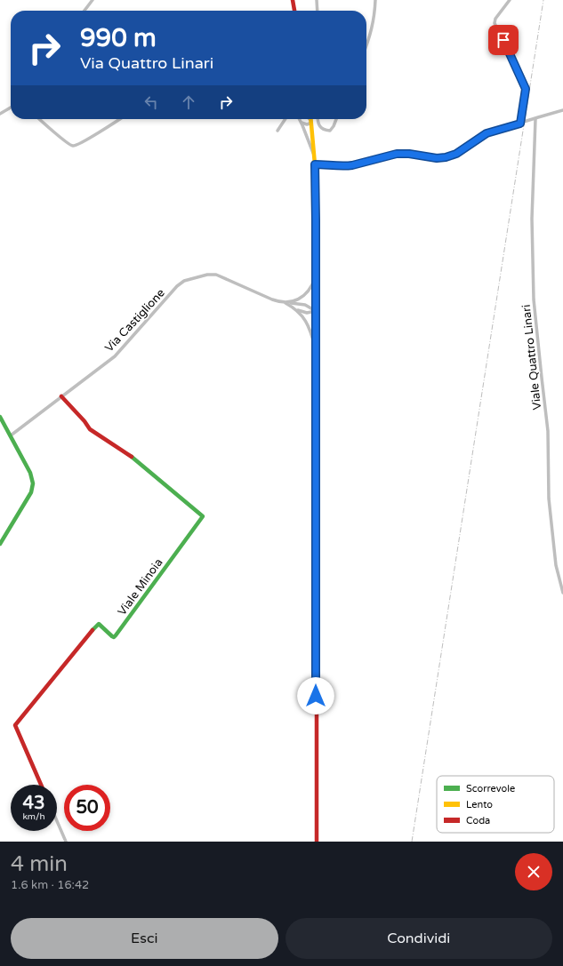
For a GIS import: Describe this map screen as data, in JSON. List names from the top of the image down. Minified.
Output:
{"streets":{"main road":["Viale Minoia"],"street":["Via Castiglione","Viale Quattro Linari"]},"crossings":[["Via Castiglione","Viale Minoia"]],"legend":["Scorrevole","Lento","Coda"],"page":{"turn":["990 m","Via Quattro Linari"],"speed":"43 km/h","limit":"50","heading":["4 min","1.6 km · 16:42"],"buttons":["Esci","Condividi"]}}
